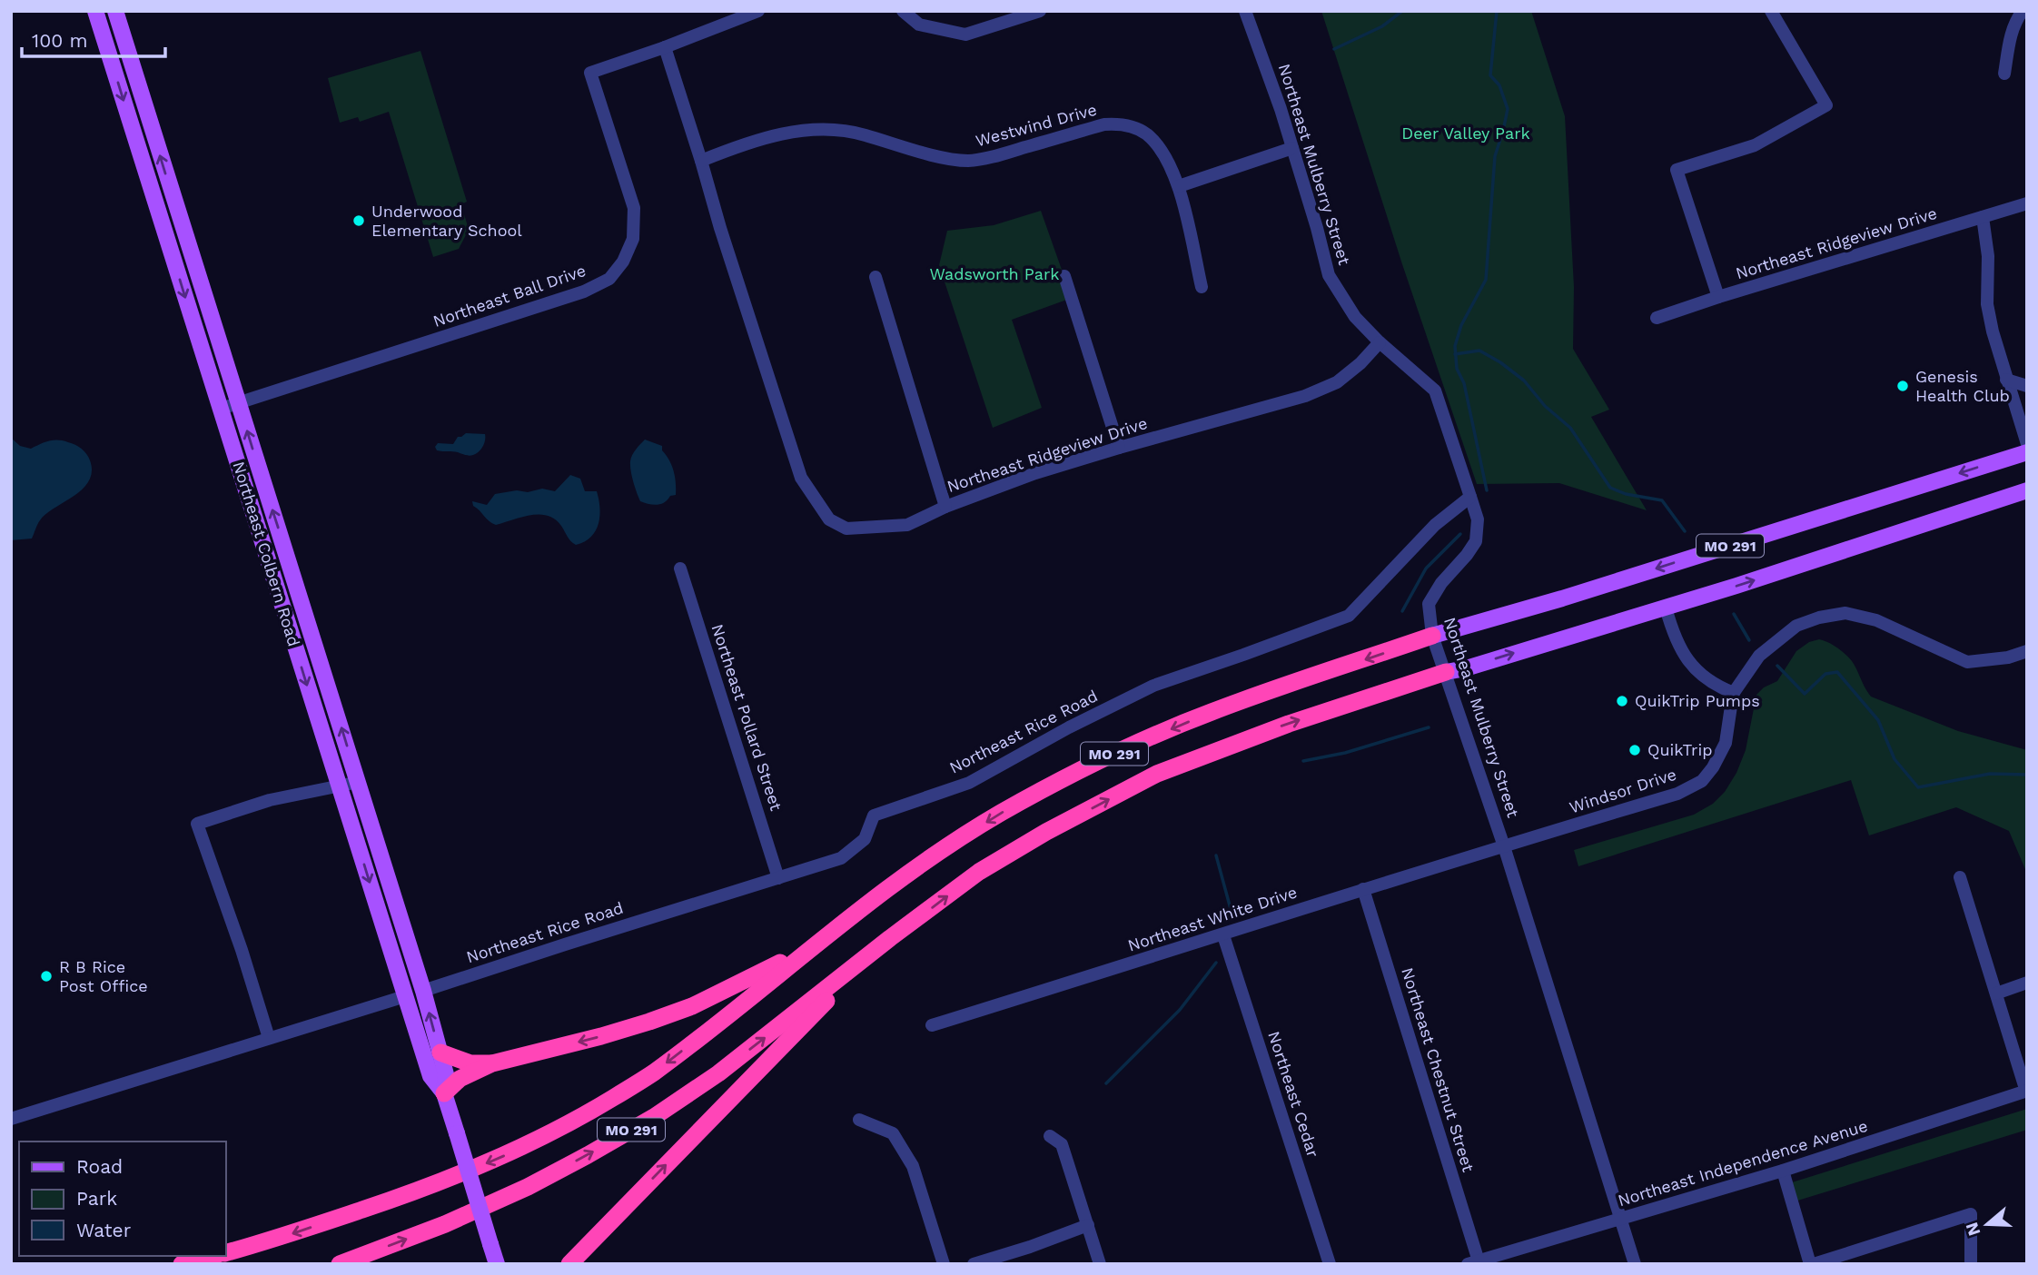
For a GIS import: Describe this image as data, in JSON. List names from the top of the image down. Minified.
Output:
{"streets":{"highway":["MO 291"],"main road":["Northeast Colbern Road"],"street":["Westwind Drive","Northeast Mulberry Street","Northeast Ridgeview Drive","Northeast Ball Drive","Northeast Pollard Street","Northeast Rice Road","Windsor Drive","Northeast White Drive","Northeast Chestnut Street","Northeast Cedar","Northeast Independence Avenue"]},"crossings":[["Westwind Drive","Northeast Ridgeview Drive"],["Northeast Mulberry Street","Northeast Ridgeview Drive"],["Northeast Mulberry Street","MO 291"],["Northeast Mulberry Street","Northeast Rice Road"],["Northeast Mulberry Street","Windsor Drive"],["Northeast Mulberry Street","Northeast White Drive"],["Northeast Mulberry Street","Northeast Independence Avenue"],["Northeast Ridgeview Drive","Northeast Ball Drive"],["Northeast Ball Drive","Northeast Colbern Road"],["Northeast Colbern Road","Northeast Rice Road"],["Northeast Pollard Street","Northeast Rice Road"],["Windsor Drive","Northeast White Drive"],["Northeast White Drive","Northeast Chestnut Street"],["Northeast White Drive","Northeast Cedar"],["Northeast Chestnut Street","Northeast Independence Avenue"]],"parks":["Deer Valley Park","Wadsworth Park"],"places":["Underwood Elementary School","Genesis Health Club","QuikTrip Pumps","QuikTrip","R B Rice Post Office"],"legend":["Road","Park","Water"],"scale_bar":"100 m","north":"left"}
